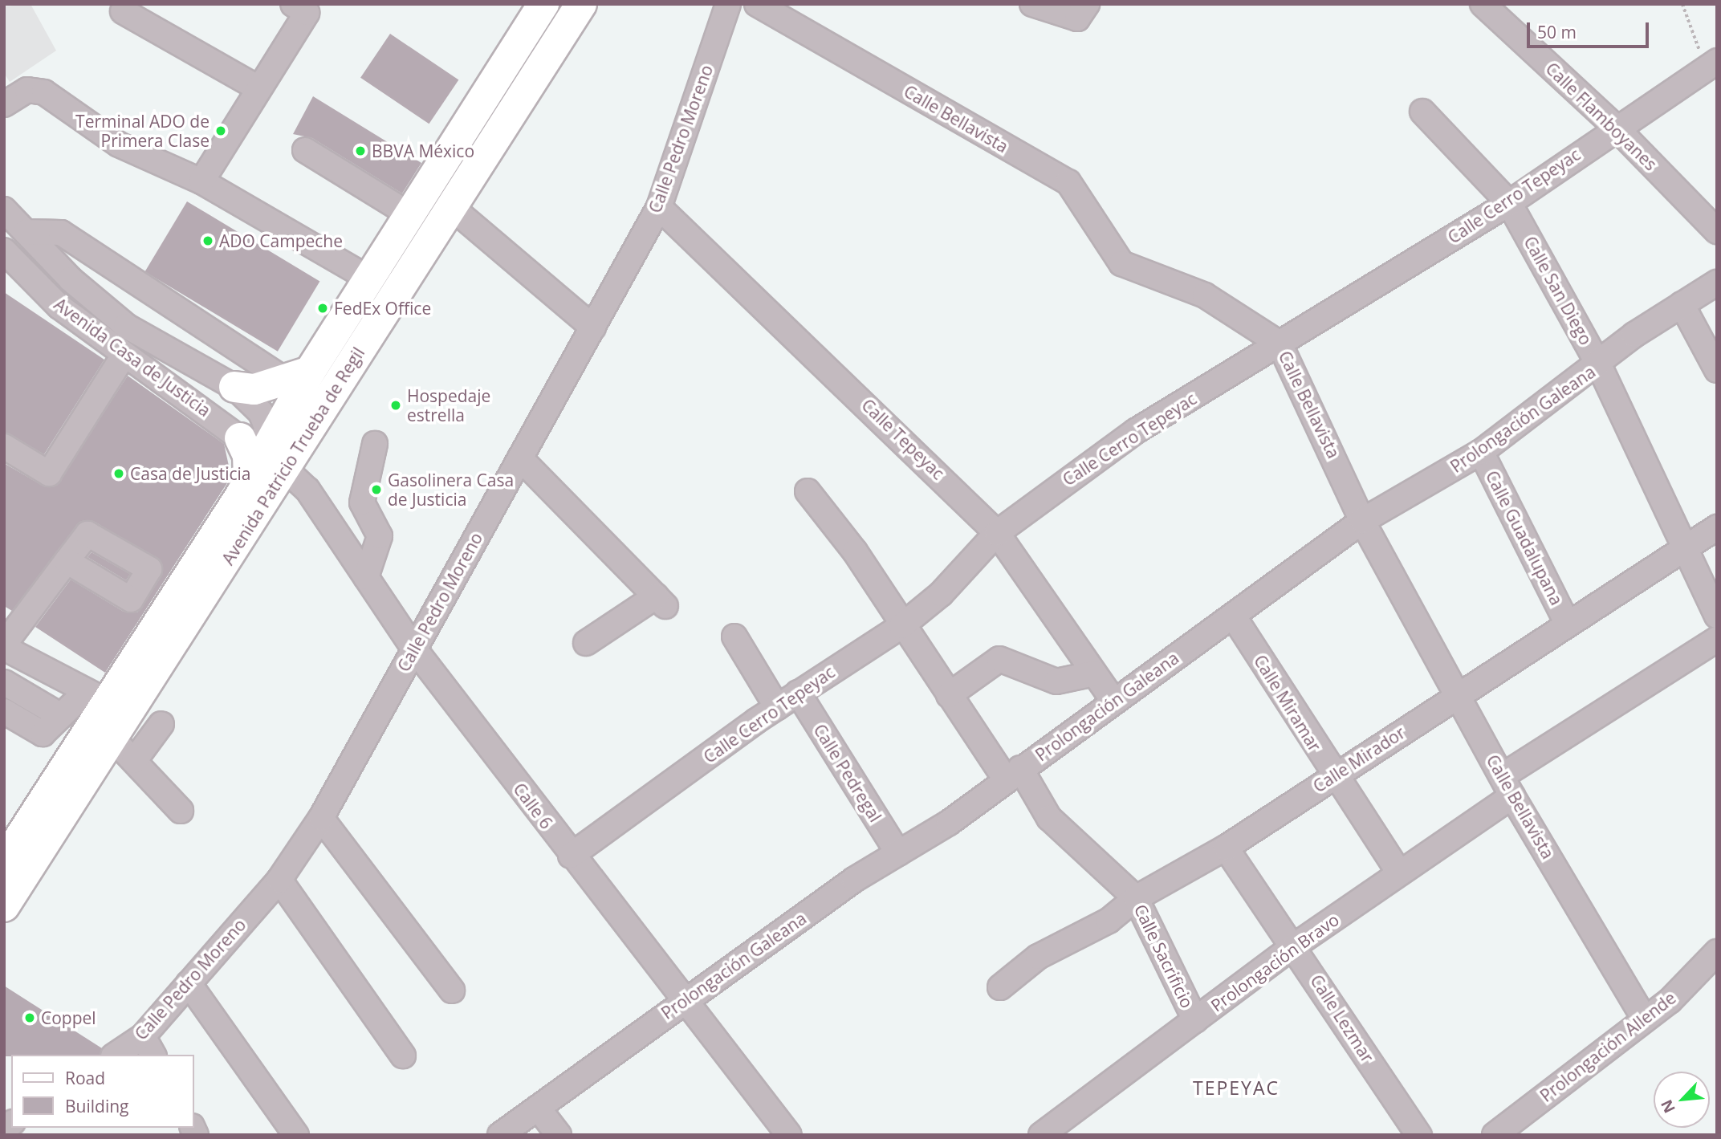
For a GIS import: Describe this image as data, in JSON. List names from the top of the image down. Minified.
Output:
{"streets":{"main road":["Avenida Patricio Trueba de Regil"],"street":["Calle Flamboyanes","Calle Bellavista","Calle Pedro Moreno","Calle Cerro Tepeyac","Calle San Diego","Avenida Casa de Justicia","Prolongación Galeana","Calle Tepeyac","Calle Guadalupana","Calle Miramar","Calle Mirador","Calle Pedregal","Calle 6","Calle Sacrificio","Prolongación Bravo","Calle Lezmar","Prolongación Allende"]},"crossings":[["Calle Flamboyanes","Calle Cerro Tepeyac"],["Calle Bellavista","Calle Cerro Tepeyac"],["Calle Bellavista","Prolongación Galeana"],["Calle Bellavista","Calle Mirador"],["Calle Bellavista","Prolongación Bravo"],["Calle Bellavista","Prolongación Allende"],["Calle Pedro Moreno","Calle Tepeyac"],["Calle Pedro Moreno","Calle 6"],["Calle Cerro Tepeyac","Calle San Diego"],["Calle Cerro Tepeyac","Calle Tepeyac"],["Calle Cerro Tepeyac","Calle Pedregal"],["Calle Cerro Tepeyac","Calle 6"],["Calle Cerro Tepeyac","Calle Sacrificio"],["Calle San Diego","Prolongación Galeana"],["Calle San Diego","Calle Mirador"],["Avenida Casa de Justicia","Avenida Patricio Trueba de Regil"],["Prolongación Galeana","Calle Tepeyac"],["Prolongación Galeana","Calle Guadalupana"],["Prolongación Galeana","Calle Miramar"],["Prolongación Galeana","Calle Pedregal"],["Prolongación Galeana","Calle 6"],["Prolongación Galeana","Calle Sacrificio"],["Avenida Patricio Trueba de Regil","Calle 6"],["Calle Guadalupana","Calle Mirador"],["Calle Miramar","Calle Mirador"],["Calle Miramar","Prolongación Bravo"],["Calle Mirador","Calle Sacrificio"],["Calle Mirador","Calle Lezmar"],["Calle Sacrificio","Prolongación Bravo"],["Prolongación Bravo","Calle Lezmar"]],"districts":["TEPEYAC"],"places":["Terminal ADO de Primera Clase","BBVA México","ADO Campeche","FedEx Office","Hospedaje estrella","Casa de Justicia","Gasolinera Casa de Justicia","Coppel"],"legend":["Road","Building"],"scale_bar":"50 m","north":"bottom left"}
